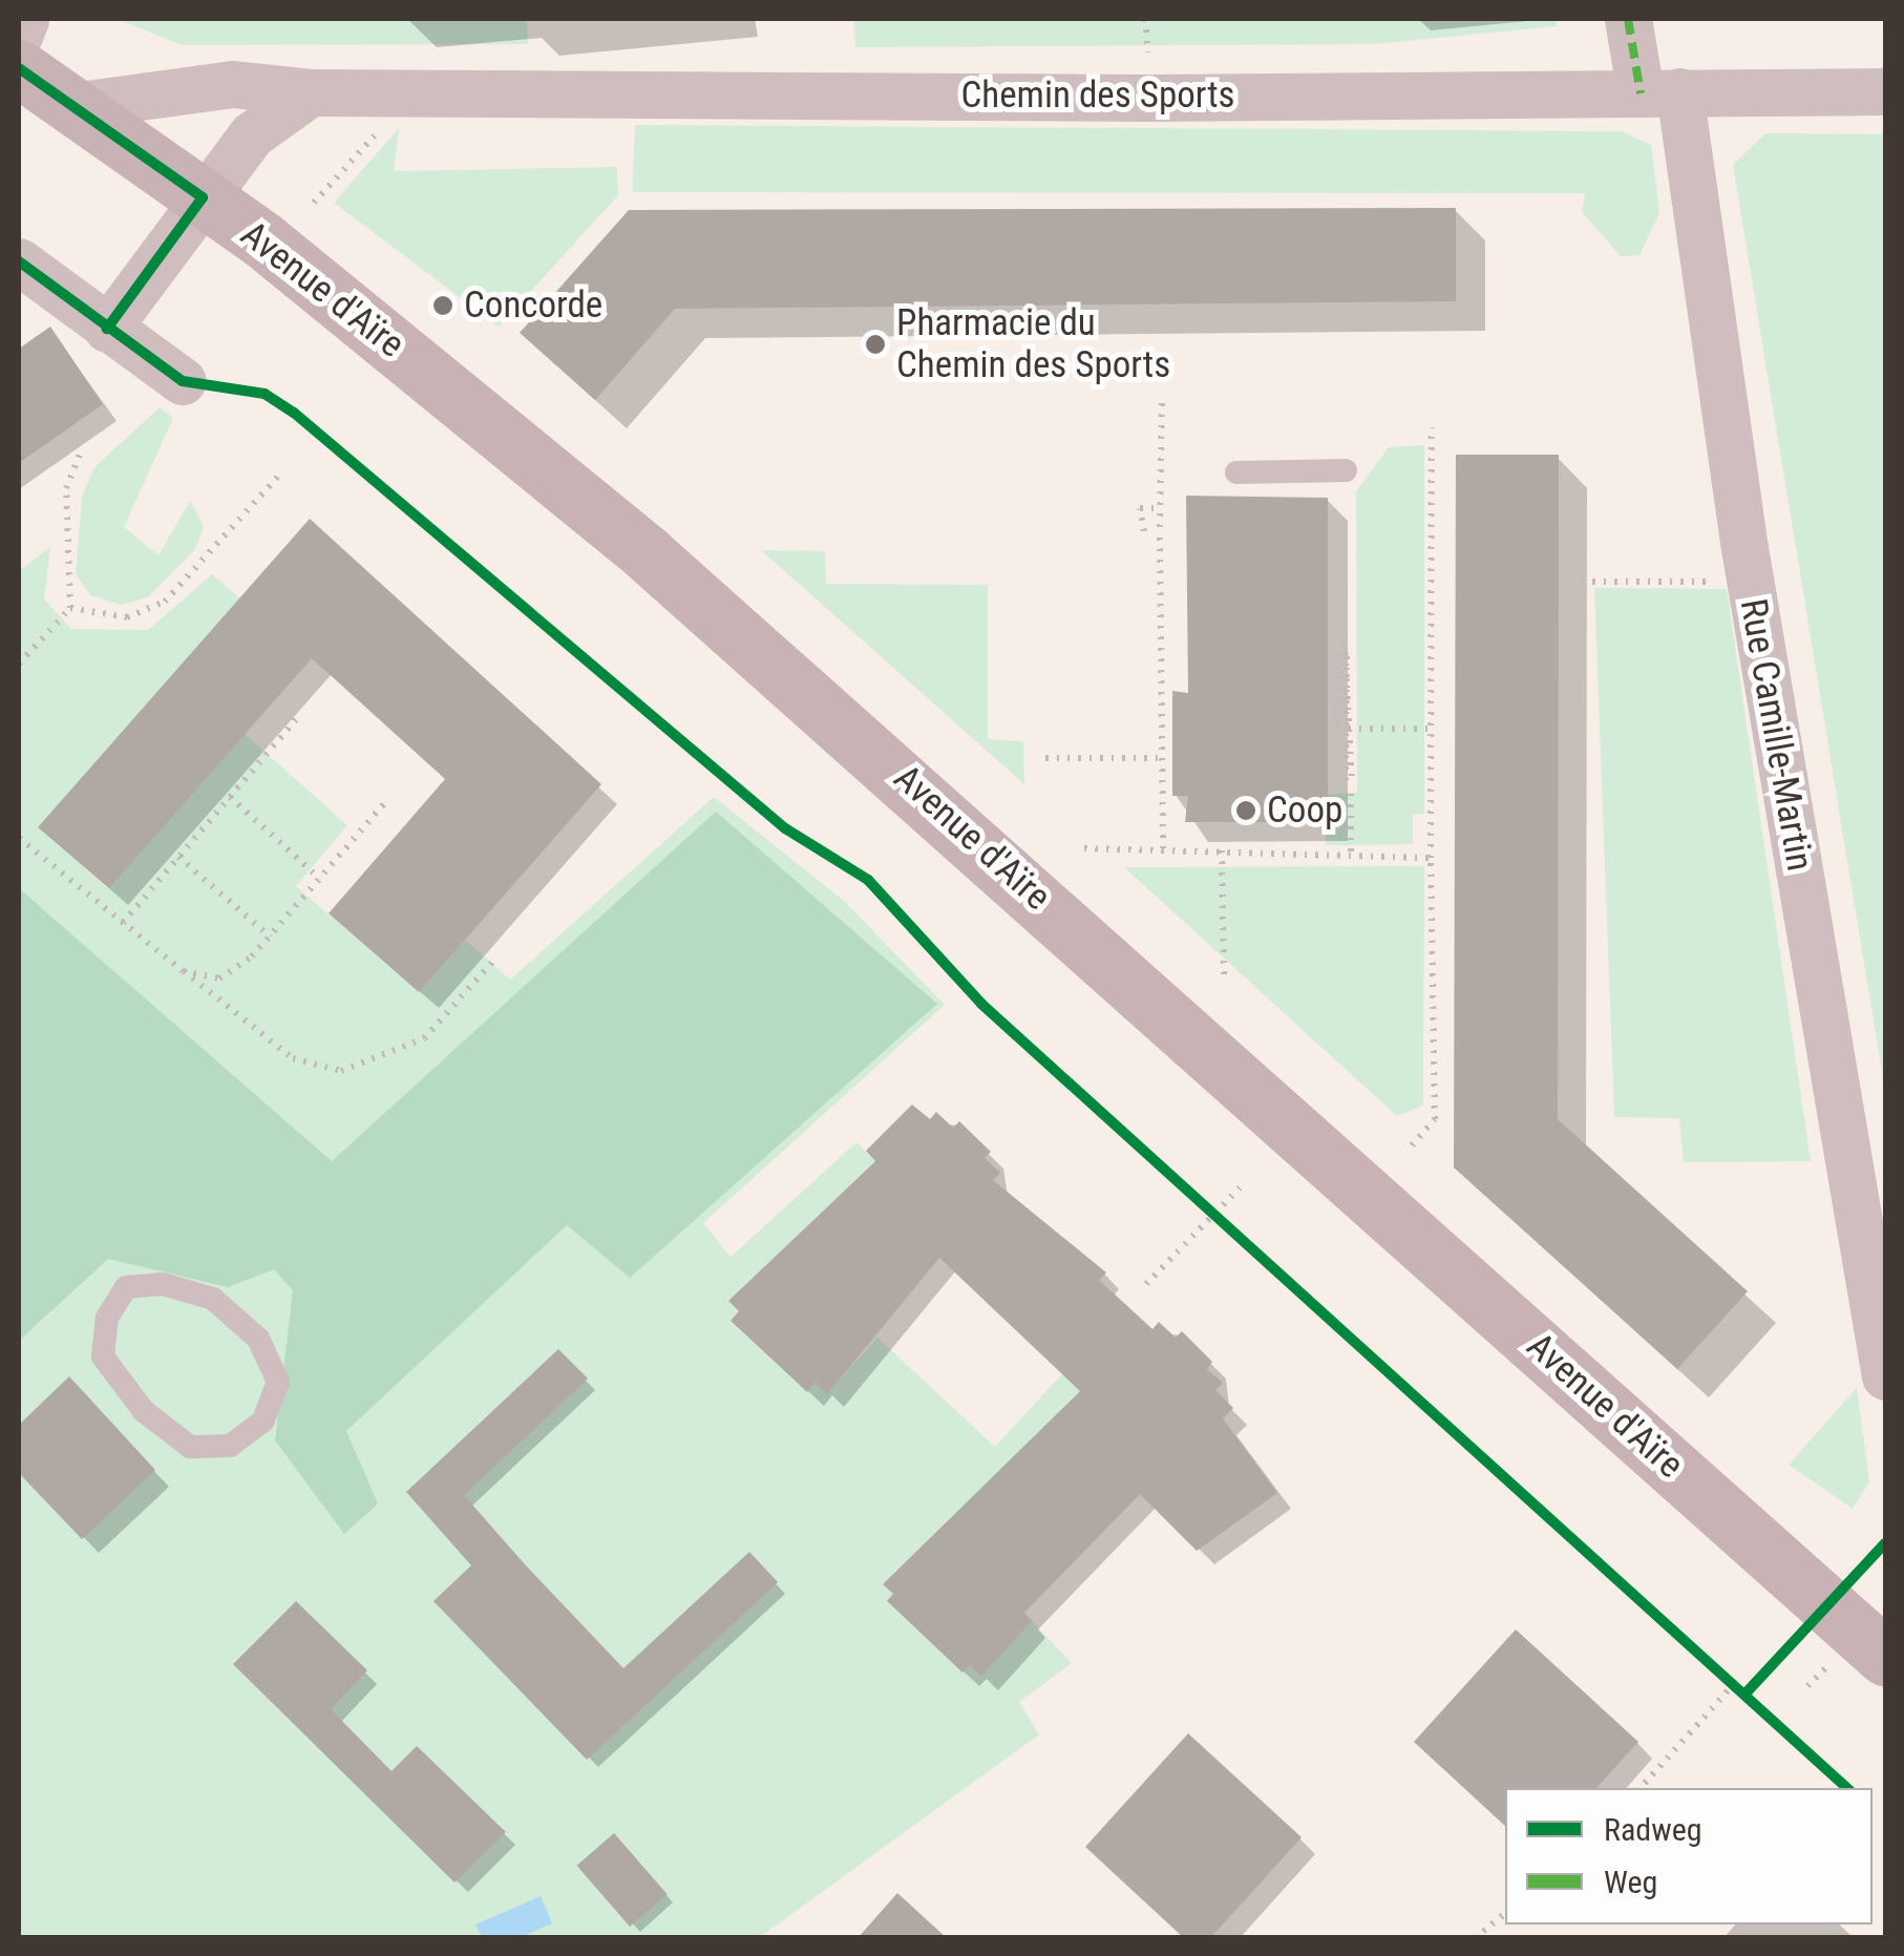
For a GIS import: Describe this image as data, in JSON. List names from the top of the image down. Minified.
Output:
{"streets":{"main road":["Avenue d'Aïre"],"street":["Chemin des Sports","Rue Camille-Martin"]},"crossings":[["Chemin des Sports","Avenue d'Aïre"],["Chemin des Sports","Rue Camille-Martin"]],"places":["Concorde","Pharmacie du Chemin des Sports","Coop"],"legend":["Radweg","Weg"]}
